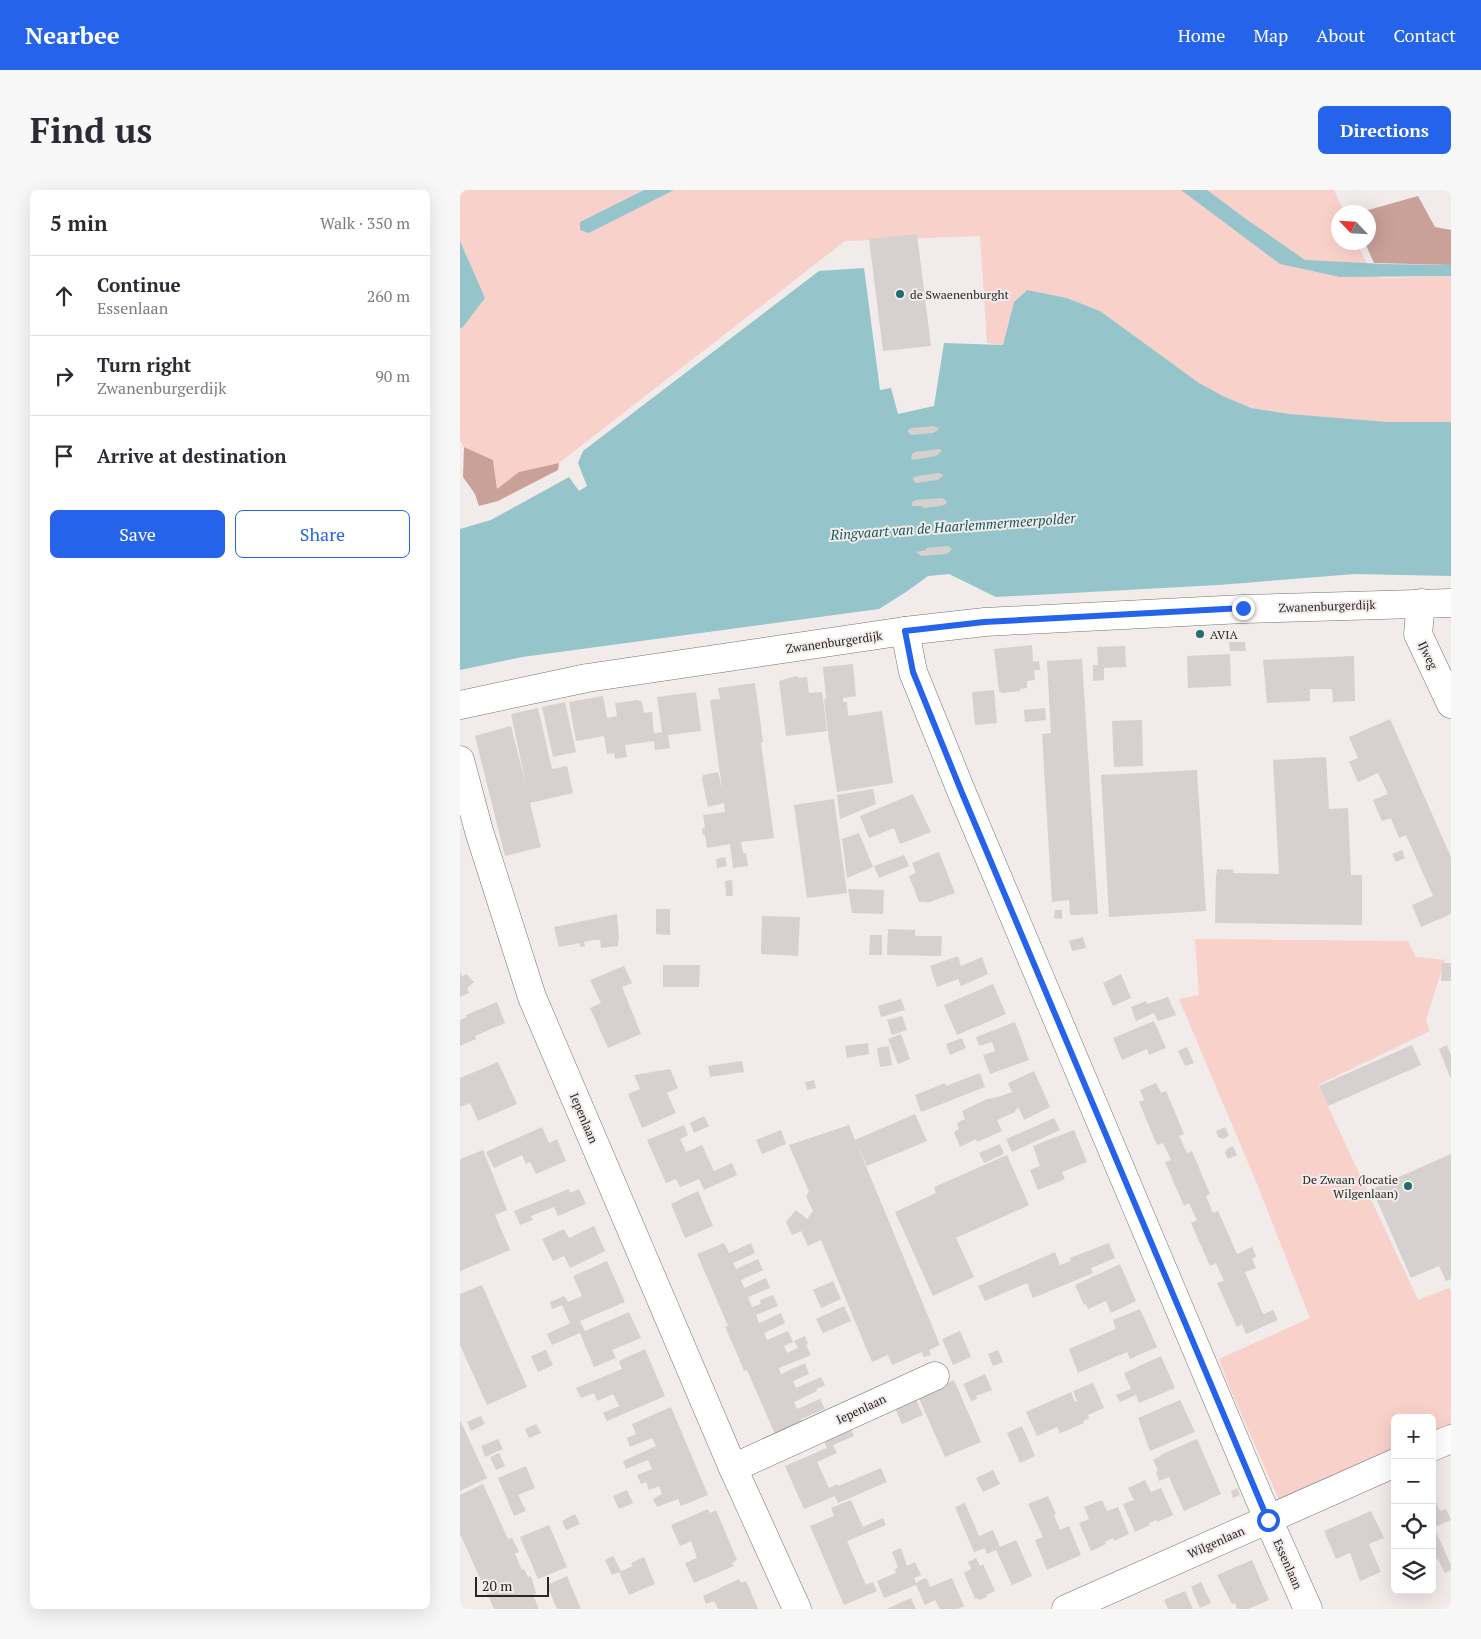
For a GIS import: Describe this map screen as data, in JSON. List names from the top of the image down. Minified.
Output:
{"streets":{"street":["Zwanenburgerdijk","IJweg","Iepenlaan","Wilgenlaan","Essenlaan"]},"crossings":[["Zwanenburgerdijk","IJweg"],["Zwanenburgerdijk","Essenlaan"],["Wilgenlaan","Essenlaan"]],"water":["Ringvaart van de Haarlemmermeerpolder"],"places":["de Swaenenburght","AVIA","De Zwaan (locatie Wilgenlaan)"],"scale_bar":"20 m","north":"top left","page":{"header":"Nearbee","nav":["Home","Map","About","Contact"],"buttons":["Directions",["Save","Share"]],"title":"Find us","heading":["5 min","Walk · 350 m"],"list":[["Continue","Essenlaan","260 m"],["Turn right","Zwanenburgerdijk","90 m"],"Arrive at destination"],"map_buttons":["+","−"],"scale":"20 m"}}
